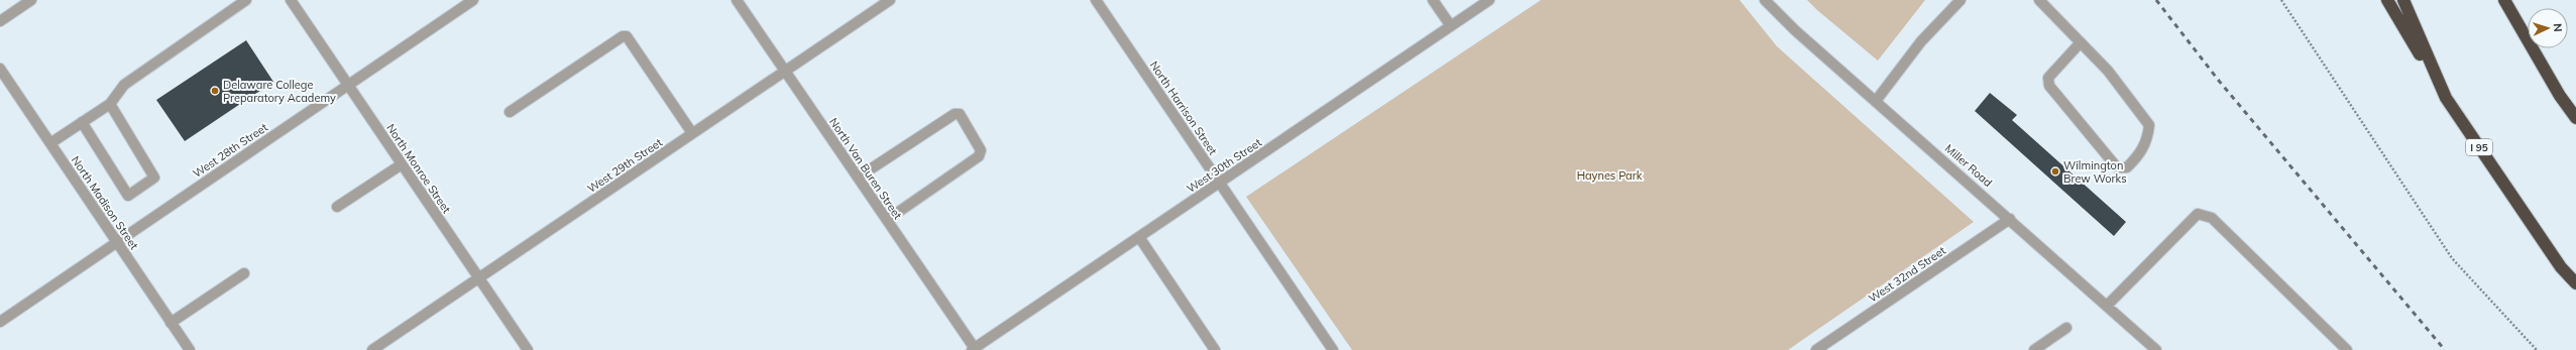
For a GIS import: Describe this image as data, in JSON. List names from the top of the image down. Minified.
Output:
{"streets":{"highway":["I 95"],"street":["North Harrison Street","West 28th Street","West 29th Street","West 30th Street","Miller Road","North Monroe Street","North Van Buren Street","North Madison Street","West 32nd Street"]},"crossings":[["North Harrison Street","West 30th Street"],["West 28th Street","North Monroe Street"],["West 28th Street","North Madison Street"],["West 29th Street","North Monroe Street"],["West 29th Street","North Van Buren Street"],["West 30th Street","North Van Buren Street"],["Miller Road","West 32nd Street"]],"parks":["Haynes Park"],"places":["Delaware College Preparatory Academy","Wilmington Brew Works"],"north":"right"}
